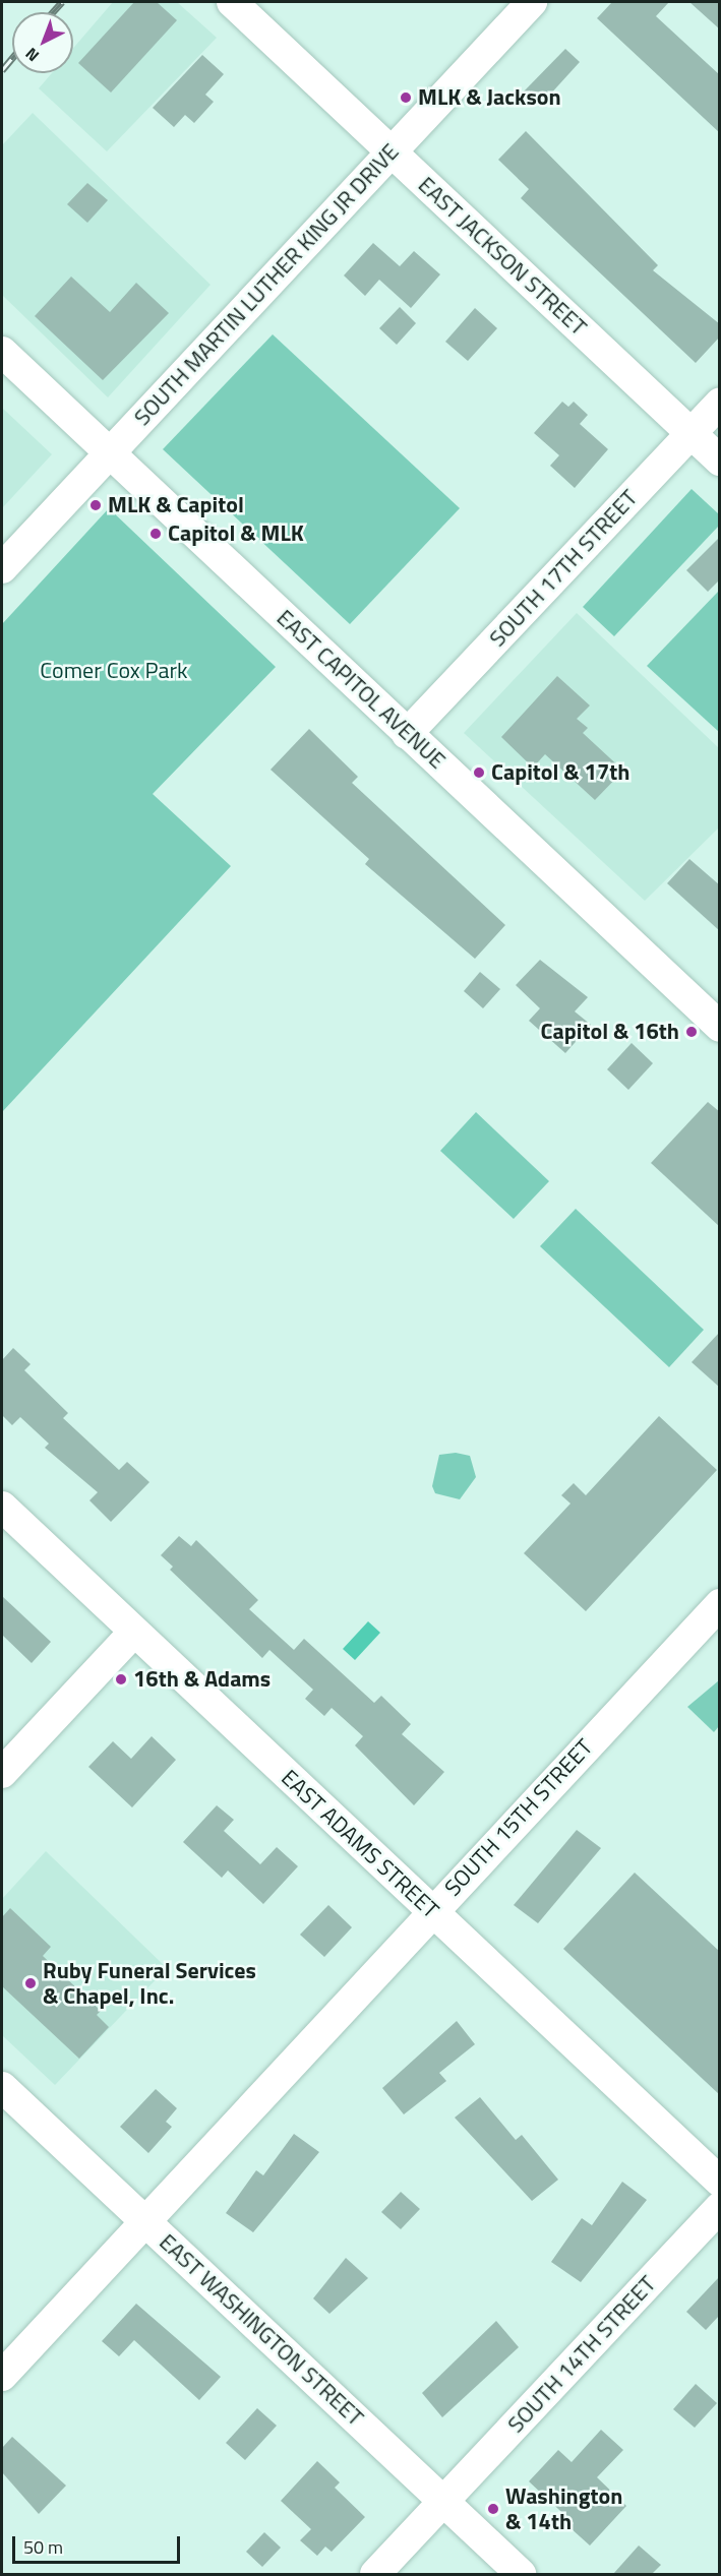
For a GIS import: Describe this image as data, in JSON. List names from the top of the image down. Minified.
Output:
{"streets":{"street":["EAST JACKSON STREET","SOUTH MARTIN LUTHER KING JR DRIVE","SOUTH 17TH STREET","EAST CAPITOL AVENUE","SOUTH 15TH STREET","EAST ADAMS STREET","EAST WASHINGTON STREET","SOUTH 14TH STREET"]},"crossings":[["EAST JACKSON STREET","SOUTH MARTIN LUTHER KING JR DRIVE"],["EAST JACKSON STREET","SOUTH 17TH STREET"],["SOUTH MARTIN LUTHER KING JR DRIVE","EAST CAPITOL AVENUE"],["SOUTH 17TH STREET","EAST CAPITOL AVENUE"],["SOUTH 15TH STREET","EAST ADAMS STREET"],["SOUTH 15TH STREET","EAST WASHINGTON STREET"],["EAST WASHINGTON STREET","SOUTH 14TH STREET"]],"parks":["Comer Cox Park"],"places":["MLK & Jackson","MLK & Capitol","Capitol & MLK","Capitol & 17th","Capitol & 16th","16th & Adams","Ruby Funeral Services & Chapel, Inc.","Washington & 14th"],"scale_bar":"50 m","north":"bottom left"}
